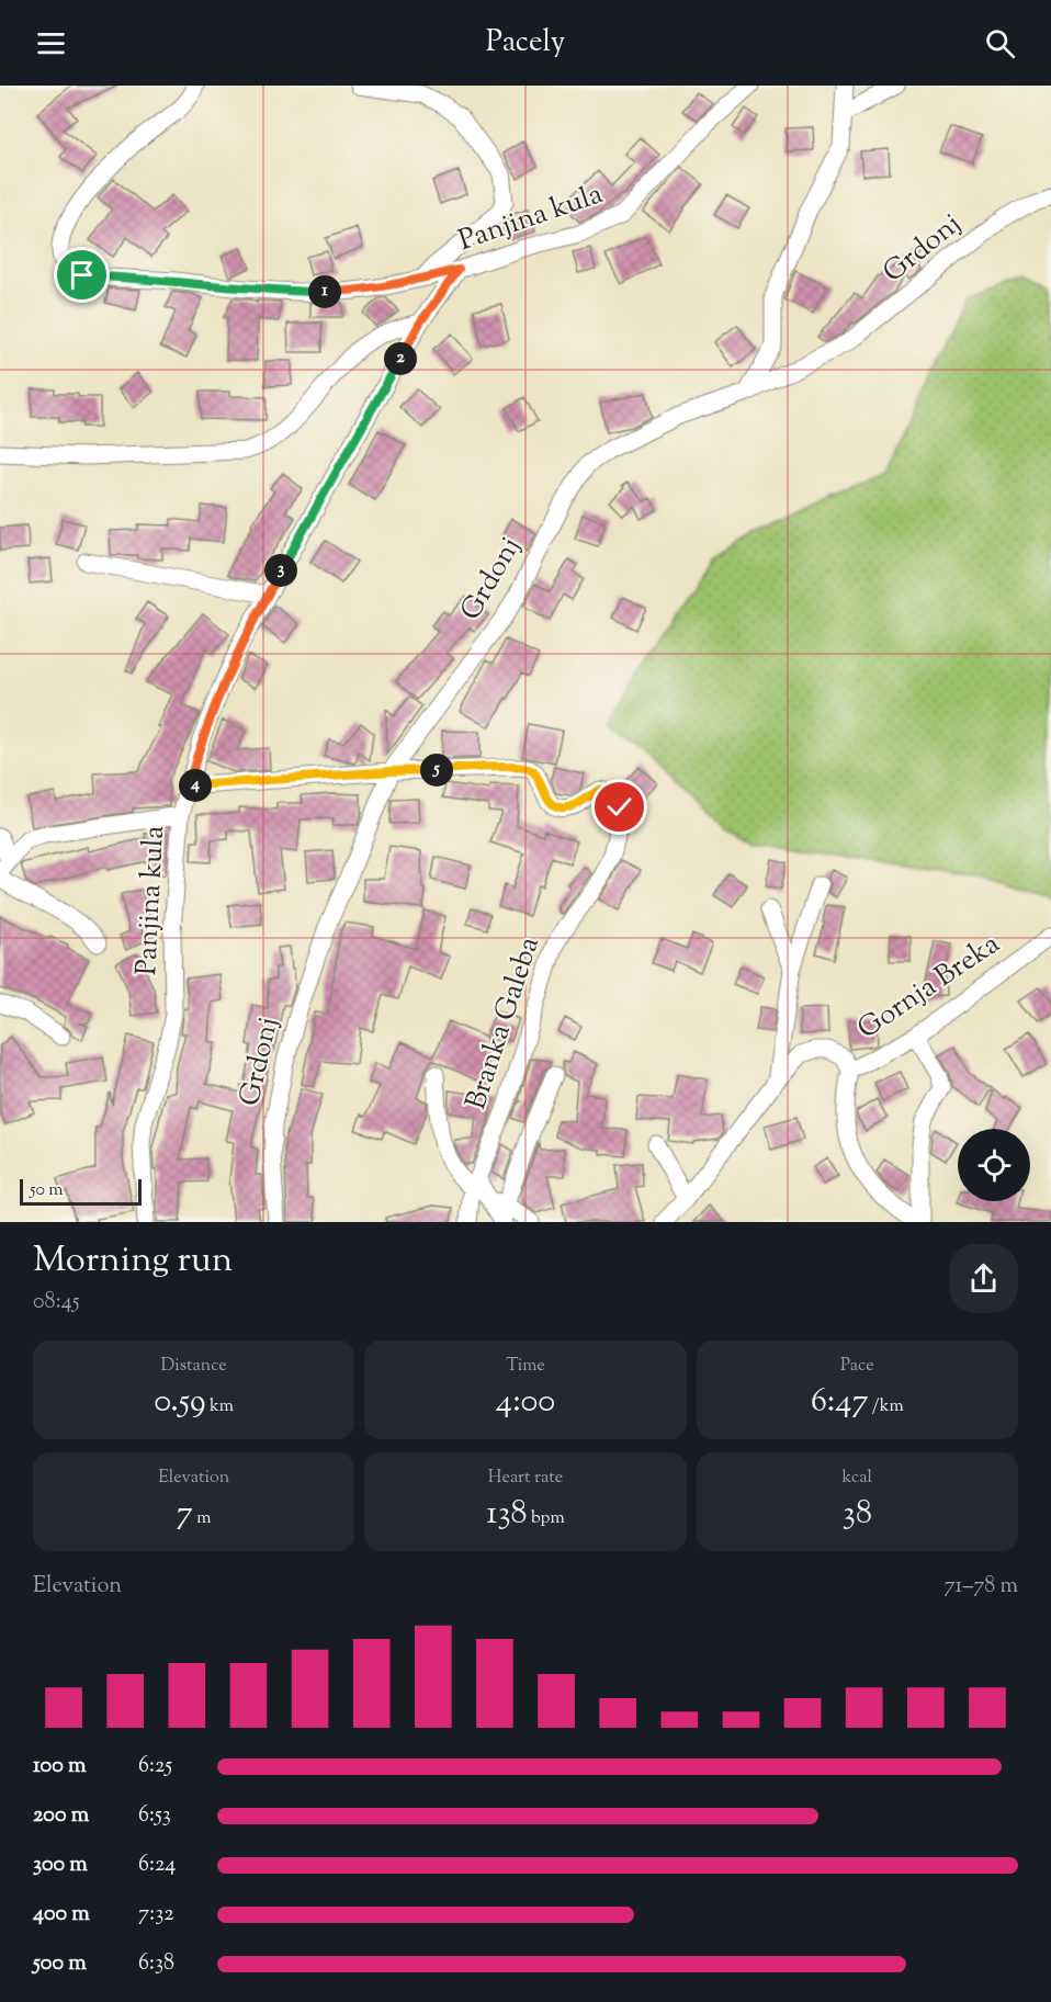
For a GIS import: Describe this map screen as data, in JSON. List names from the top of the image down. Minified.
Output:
{"streets":{"street":["Panjina kula","Grdonj","Gornja Breka","Branka Galeba"]},"crossings":[["Grdonj","Branka Galeba"]],"scale_bar":"50 m","page":{"header":"Pacely","pins":["1","2","3","5","4"],"scale":"50 m","heading":["Morning run","08:45"],"stats":[["Distance","0.59 km"],["Time","4:00"],["Pace","6:47 /km"],["Elevation","7 m"],["Heart rate","138 bpm"],["kcal","38"]],"chart":["Elevation","71–78 m"],"list":[{"name":"100 m","note":"6:25"},{"name":"200 m","note":"6:53"},{"name":"300 m","note":"6:24"},{"name":"400 m","note":"7:32"},{"name":"500 m","note":"6:38"}]}}
